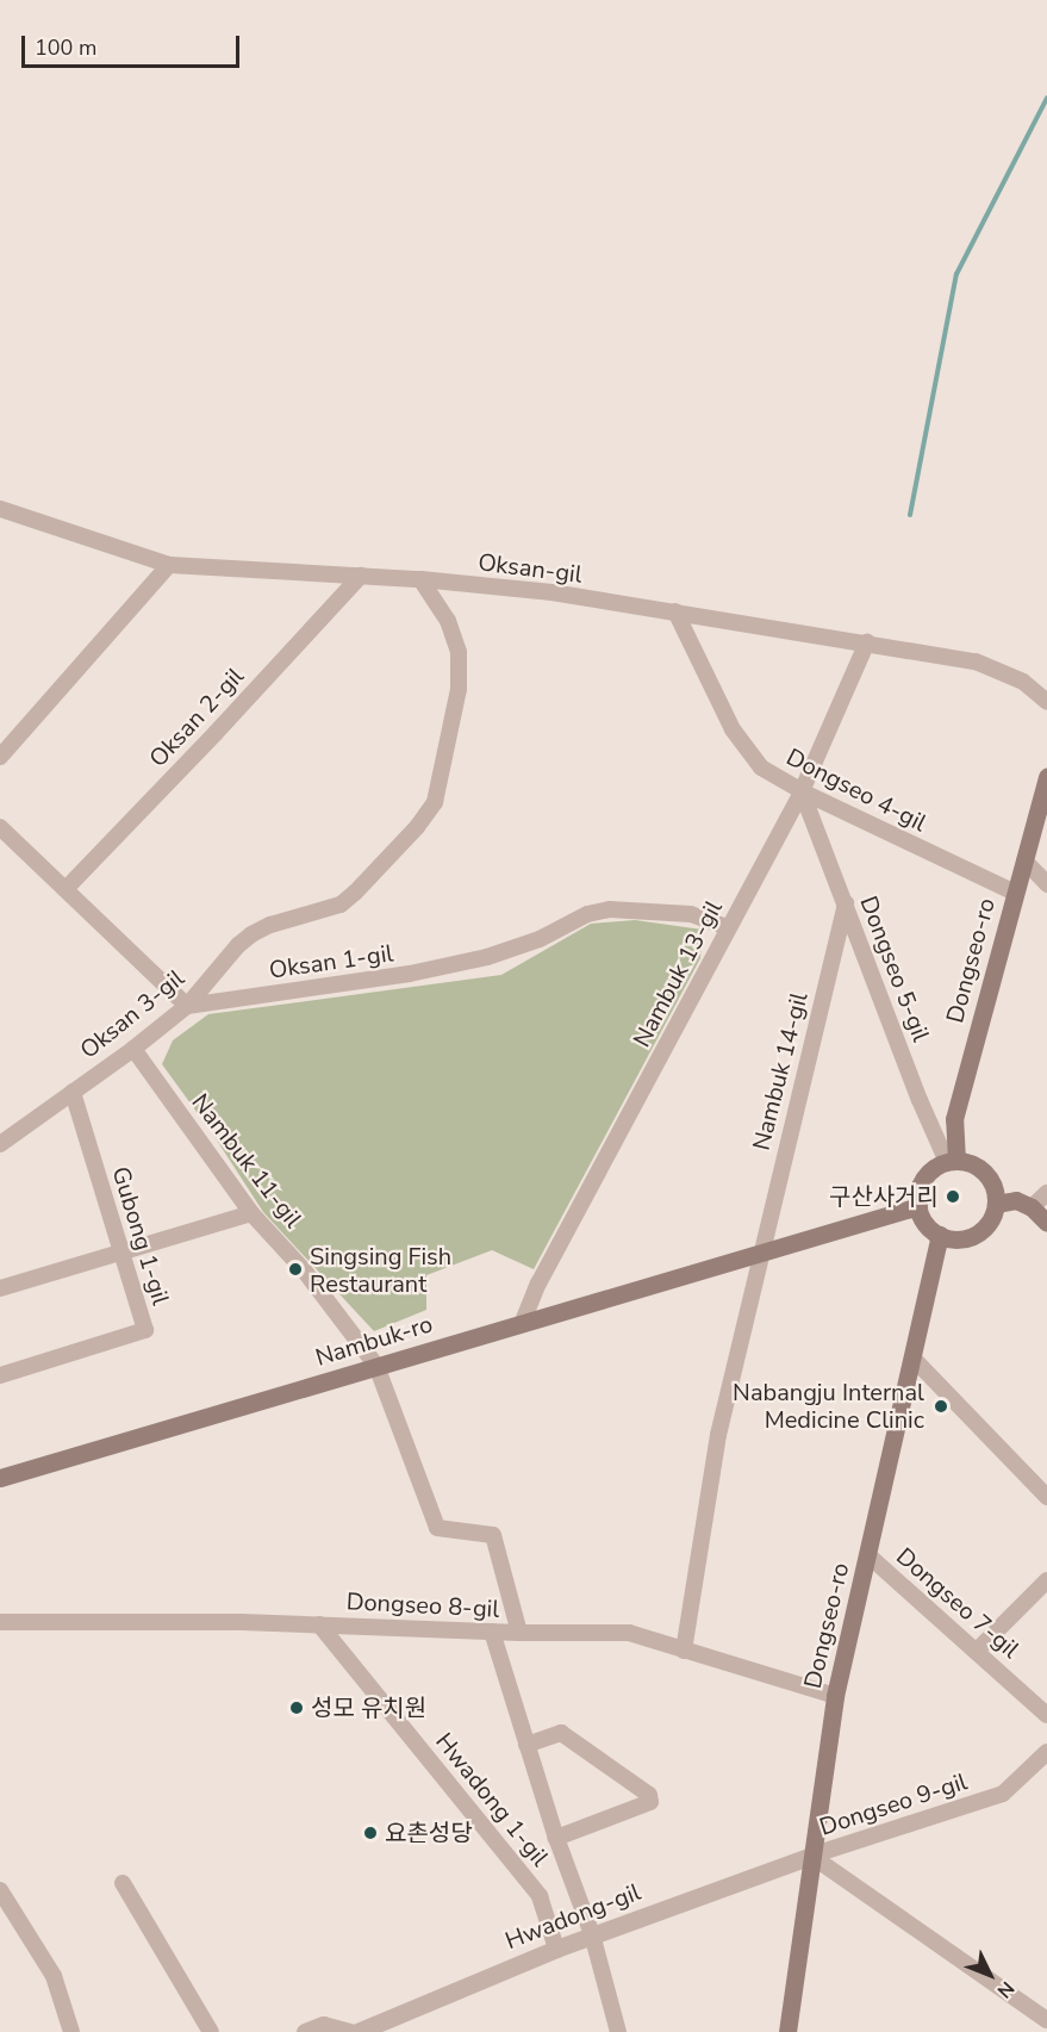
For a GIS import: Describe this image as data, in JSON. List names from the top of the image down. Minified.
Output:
{"streets":{"main road":["Dongseo-ro","Nambuk-ro"],"street":["Oksan-gil","Oksan 2-gil","Dongseo 4-gil","Oksan 1-gil","Dongseo 5-gil","Nambuk 13-gil","Oksan 3-gil","Nambuk 14-gil","Nambuk 11-gil","Gubong 1-gil","Dongseo 7-gil","Dongseo 8-gil","Hwadong 1-gil","Dongseo 9-gil","Hwadong-gil"]},"crossings":[["Oksan-gil","Oksan 2-gil"],["Oksan-gil","Dongseo 4-gil"],["Oksan-gil","Nambuk 13-gil"],["Oksan-gil","Oksan 3-gil"],["Dongseo 4-gil","Dongseo-ro"],["Dongseo 4-gil","Dongseo 5-gil"],["Dongseo 4-gil","Nambuk 13-gil"],["Dongseo-ro","Dongseo 5-gil"],["Dongseo-ro","Nambuk-ro"],["Dongseo-ro","Dongseo 7-gil"],["Dongseo-ro","Dongseo 8-gil"],["Dongseo-ro","Dongseo 9-gil"],["Dongseo-ro","Hwadong-gil"],["Oksan 1-gil","Nambuk 13-gil"],["Oksan 1-gil","Oksan 3-gil"],["Dongseo 5-gil","Nambuk 13-gil"],["Dongseo 5-gil","Nambuk 14-gil"],["Dongseo 5-gil","Nambuk-ro"],["Nambuk 13-gil","Nambuk-ro"],["Oksan 3-gil","Nambuk 11-gil"],["Oksan 3-gil","Gubong 1-gil"],["Nambuk 14-gil","Nambuk-ro"],["Nambuk 11-gil","Nambuk-ro"],["Nambuk 11-gil","Dongseo 8-gil"],["Dongseo 8-gil","Hwadong 1-gil"],["Hwadong 1-gil","Hwadong-gil"],["Dongseo 9-gil","Hwadong-gil"]],"places":["구산사거리","Singsing Fish Restaurant","Nabangju Internal Medicine Clinic","성모 유치원","요촌성당"],"scale_bar":"100 m","north":"bottom right"}
